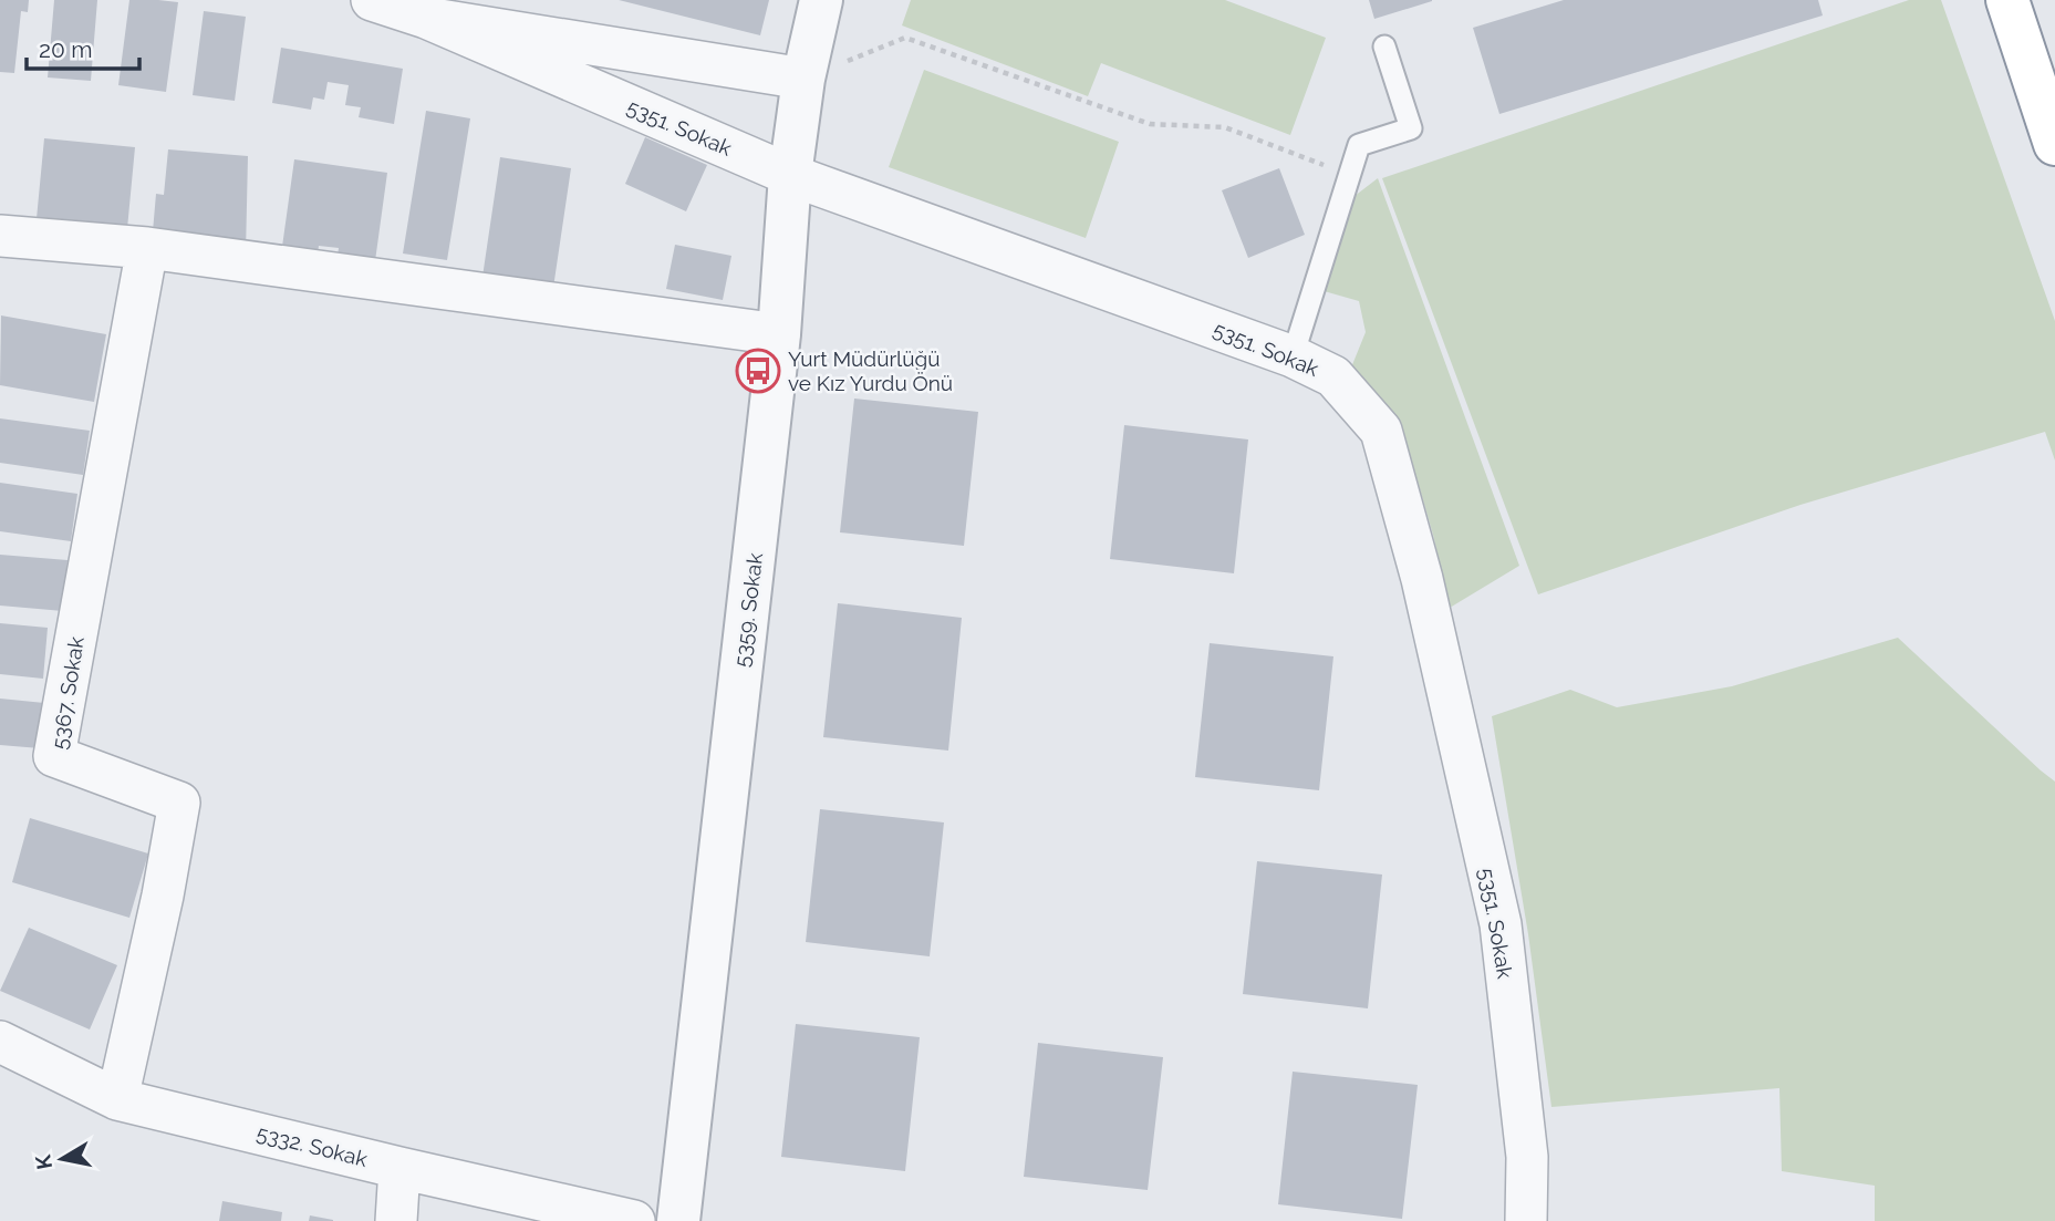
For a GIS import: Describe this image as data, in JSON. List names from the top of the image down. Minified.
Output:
{"streets":{"street":["5351. Sokak","5359. Sokak","5367. Sokak","5332. Sokak"]},"crossings":[["5351. Sokak","5359. Sokak"],["5367. Sokak","5332. Sokak"]],"places":{"bus stop":["Yurt Müdürlüğü ve Kız Yurdu Önü"]},"scale_bar":"20 m","north":"left"}
